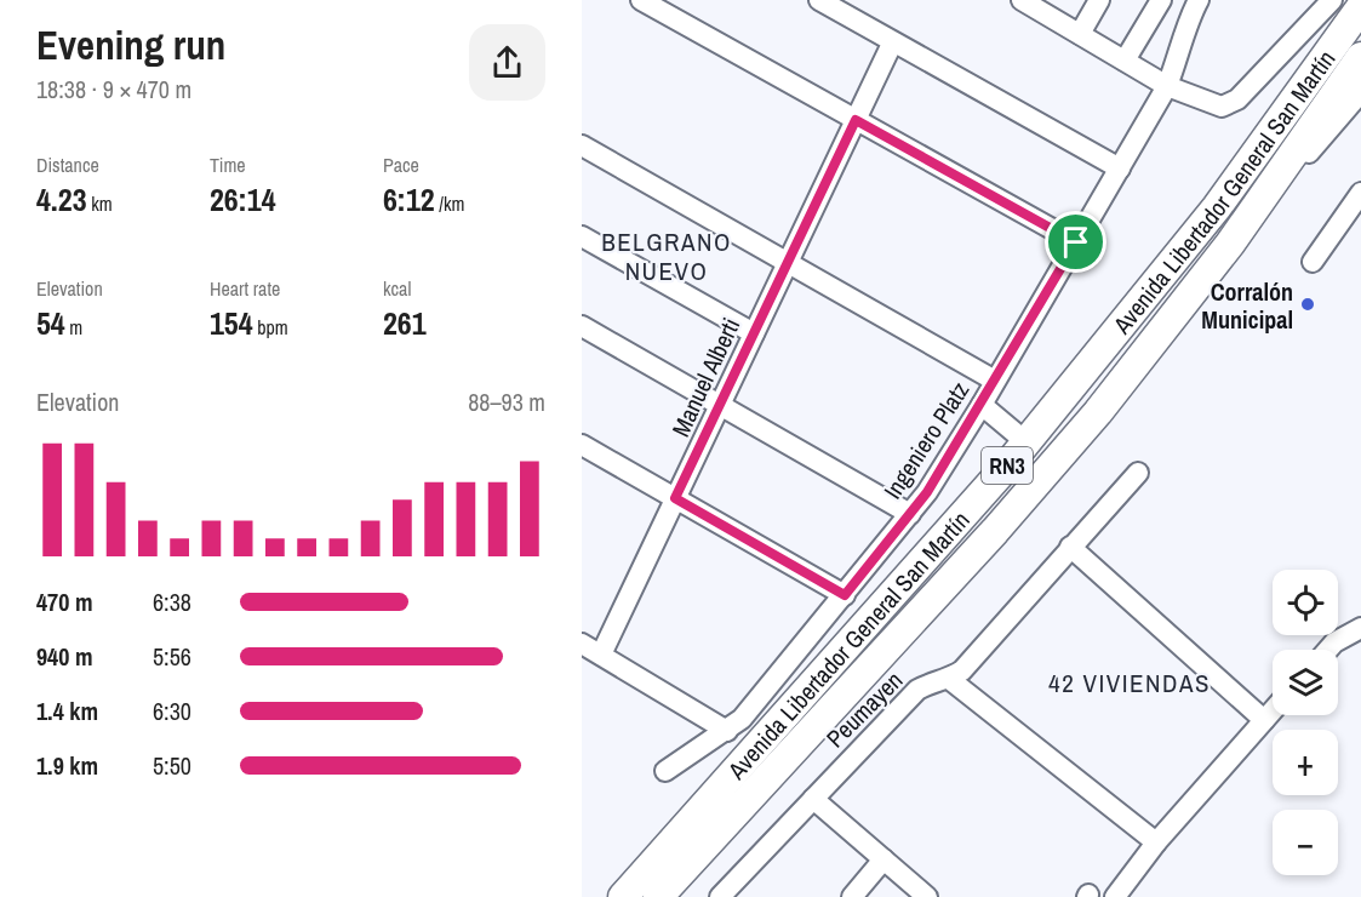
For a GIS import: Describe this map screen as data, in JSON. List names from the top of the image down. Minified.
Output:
{"streets":{"highway":["Avenida Libertador General San Martín","RN3"],"street":["Manuel Alberti","Ingeniero Platz","Peumayen"]},"districts":["BELGRANO NUEVO","42 VIVIENDAS"],"places":["Corralón Municipal"],"page":{"heading":["Evening run","18:38 · 9 × 470 m"],"stats":[["Distance","4.23 km"],["Time","26:14"],["Pace","6:12 /km"],["Elevation","54 m"],["Heart rate","154 bpm"],["kcal","261"]],"chart":["Elevation","88–93 m"],"map_buttons":["+","−"],"list":[{"name":"470 m","note":"6:38"},{"name":"940 m","note":"5:56"},{"name":"1.4 km","note":"6:30"},{"name":"1.9 km","note":"5:50"}]}}
